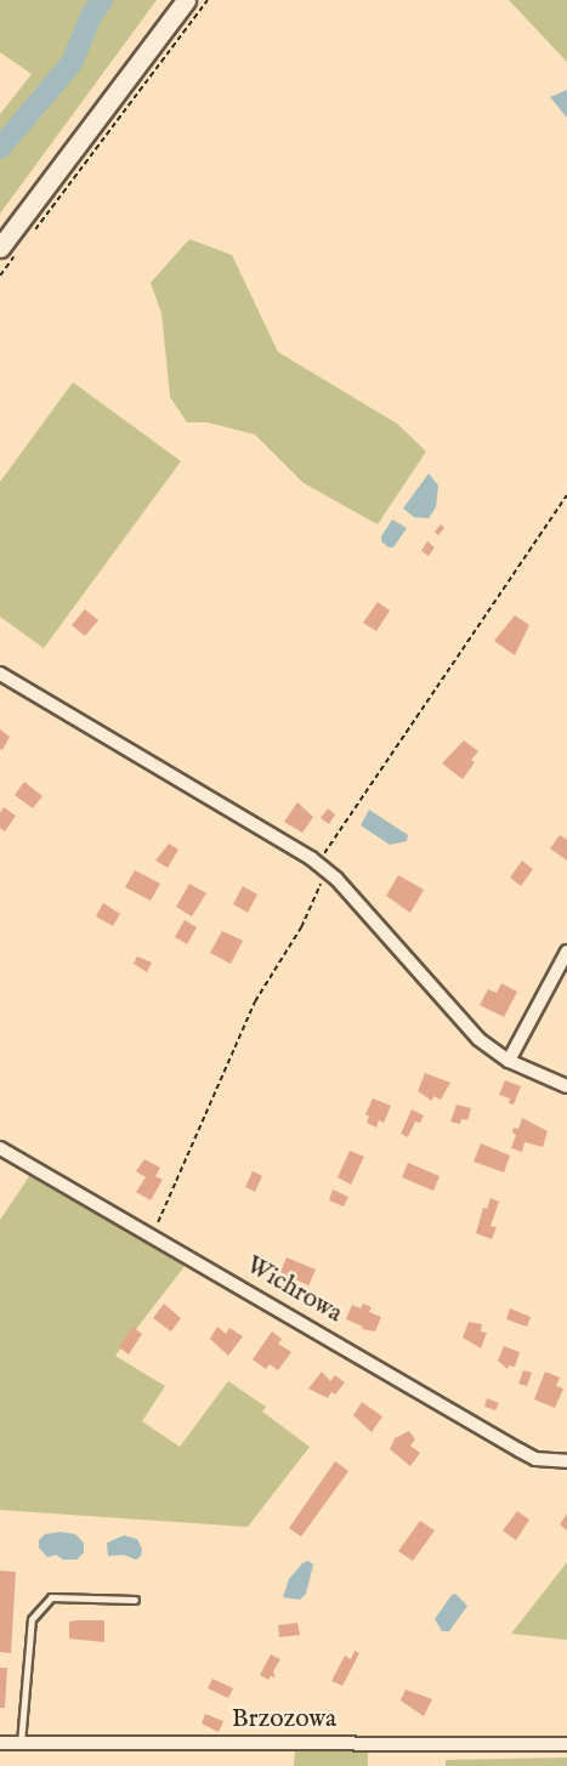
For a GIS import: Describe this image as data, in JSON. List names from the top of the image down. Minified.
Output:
{"streets":{"street":["Wichrowa","Brzozowa"]}}
